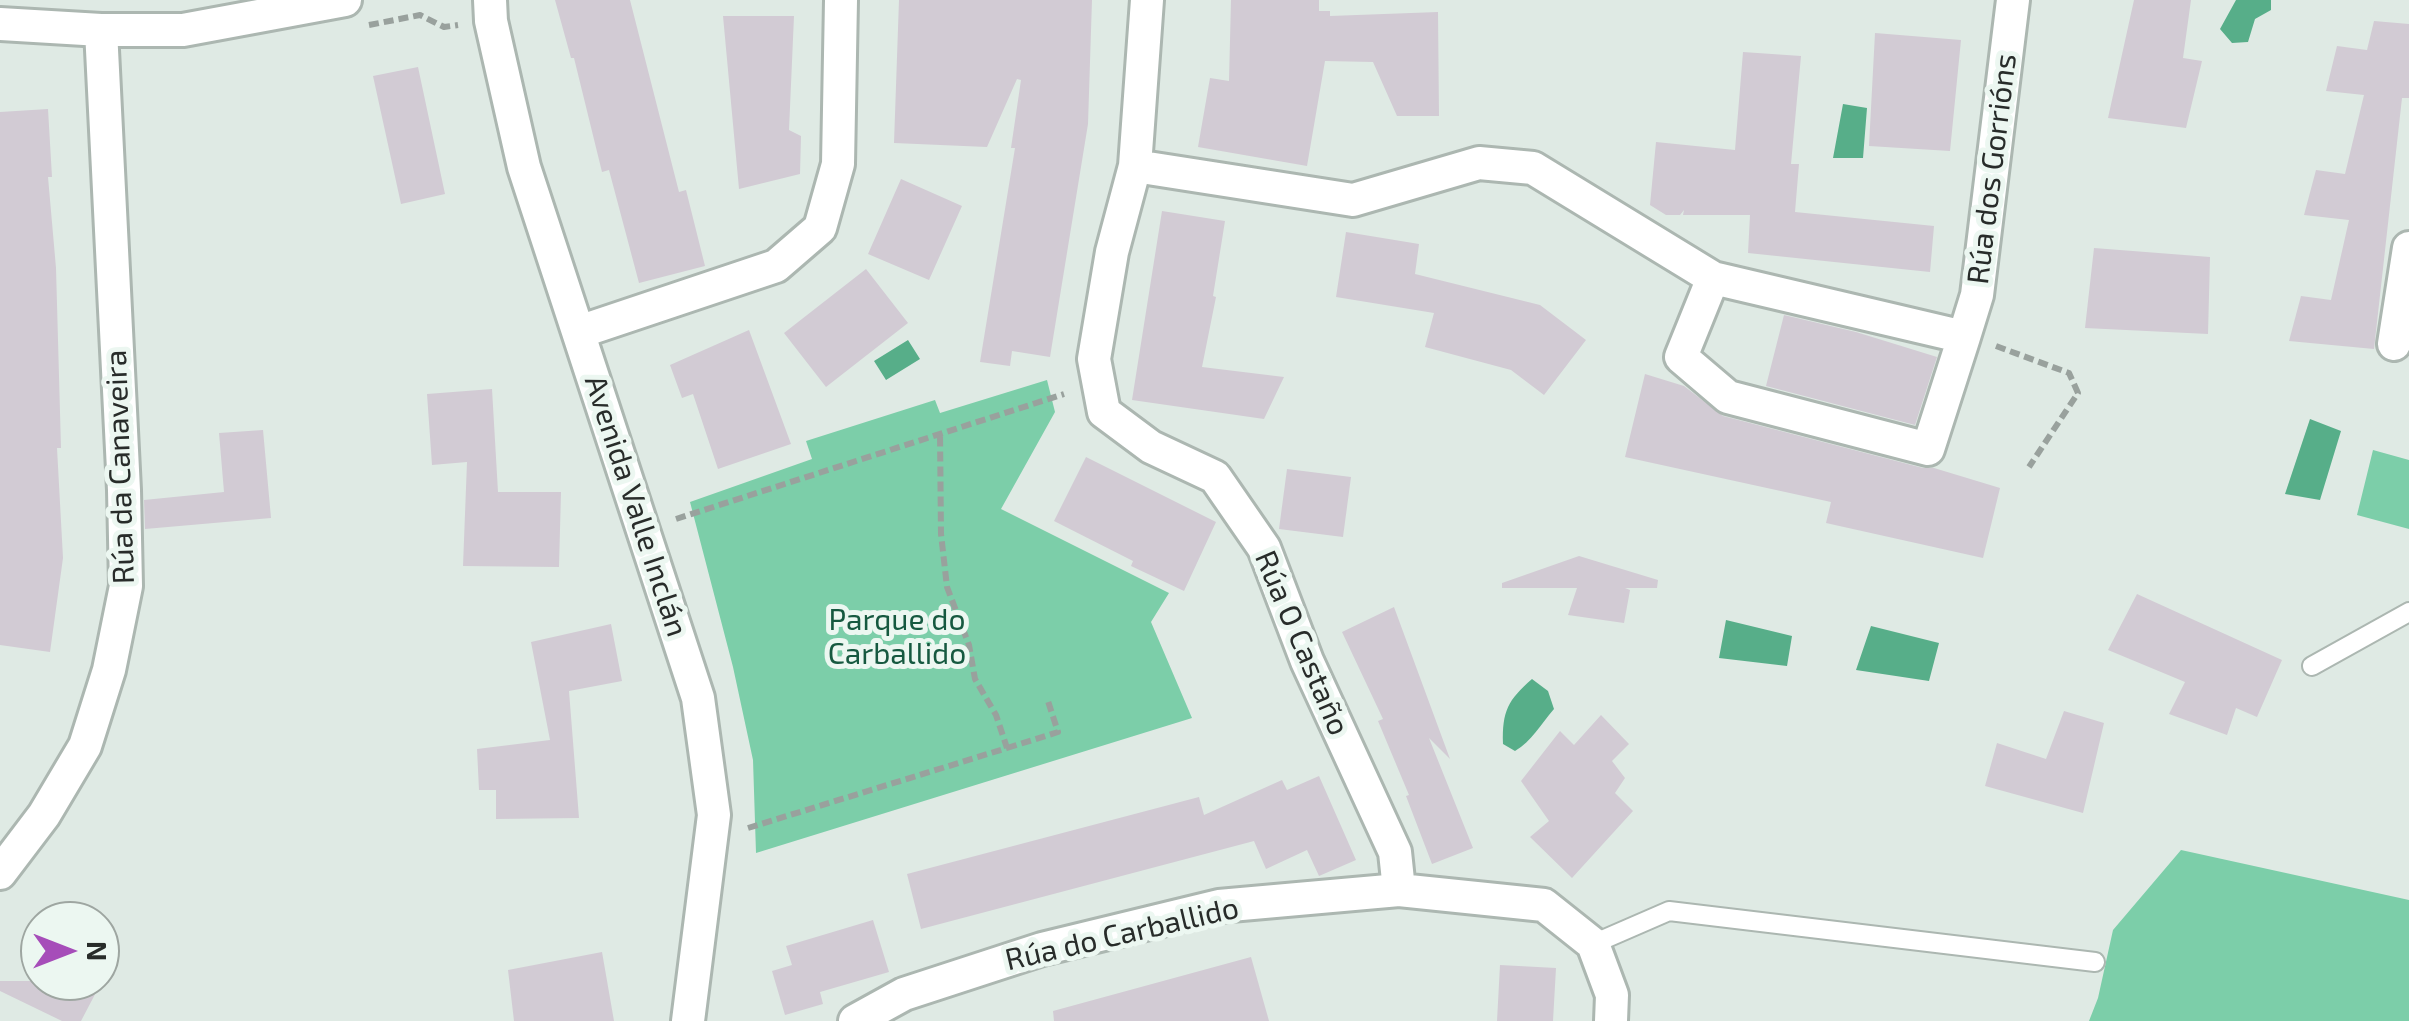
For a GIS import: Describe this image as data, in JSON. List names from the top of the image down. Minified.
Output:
{"streets":{"street":["Rúa dos Gorrións","Rúa da Canaveira","Avenida Valle Inclán","Rúa O Castaño","Rúa do Carballido"]},"crossings":[["Rúa O Castaño","Rúa do Carballido"]],"parks":["Parque do Carballido"],"north":"right"}
